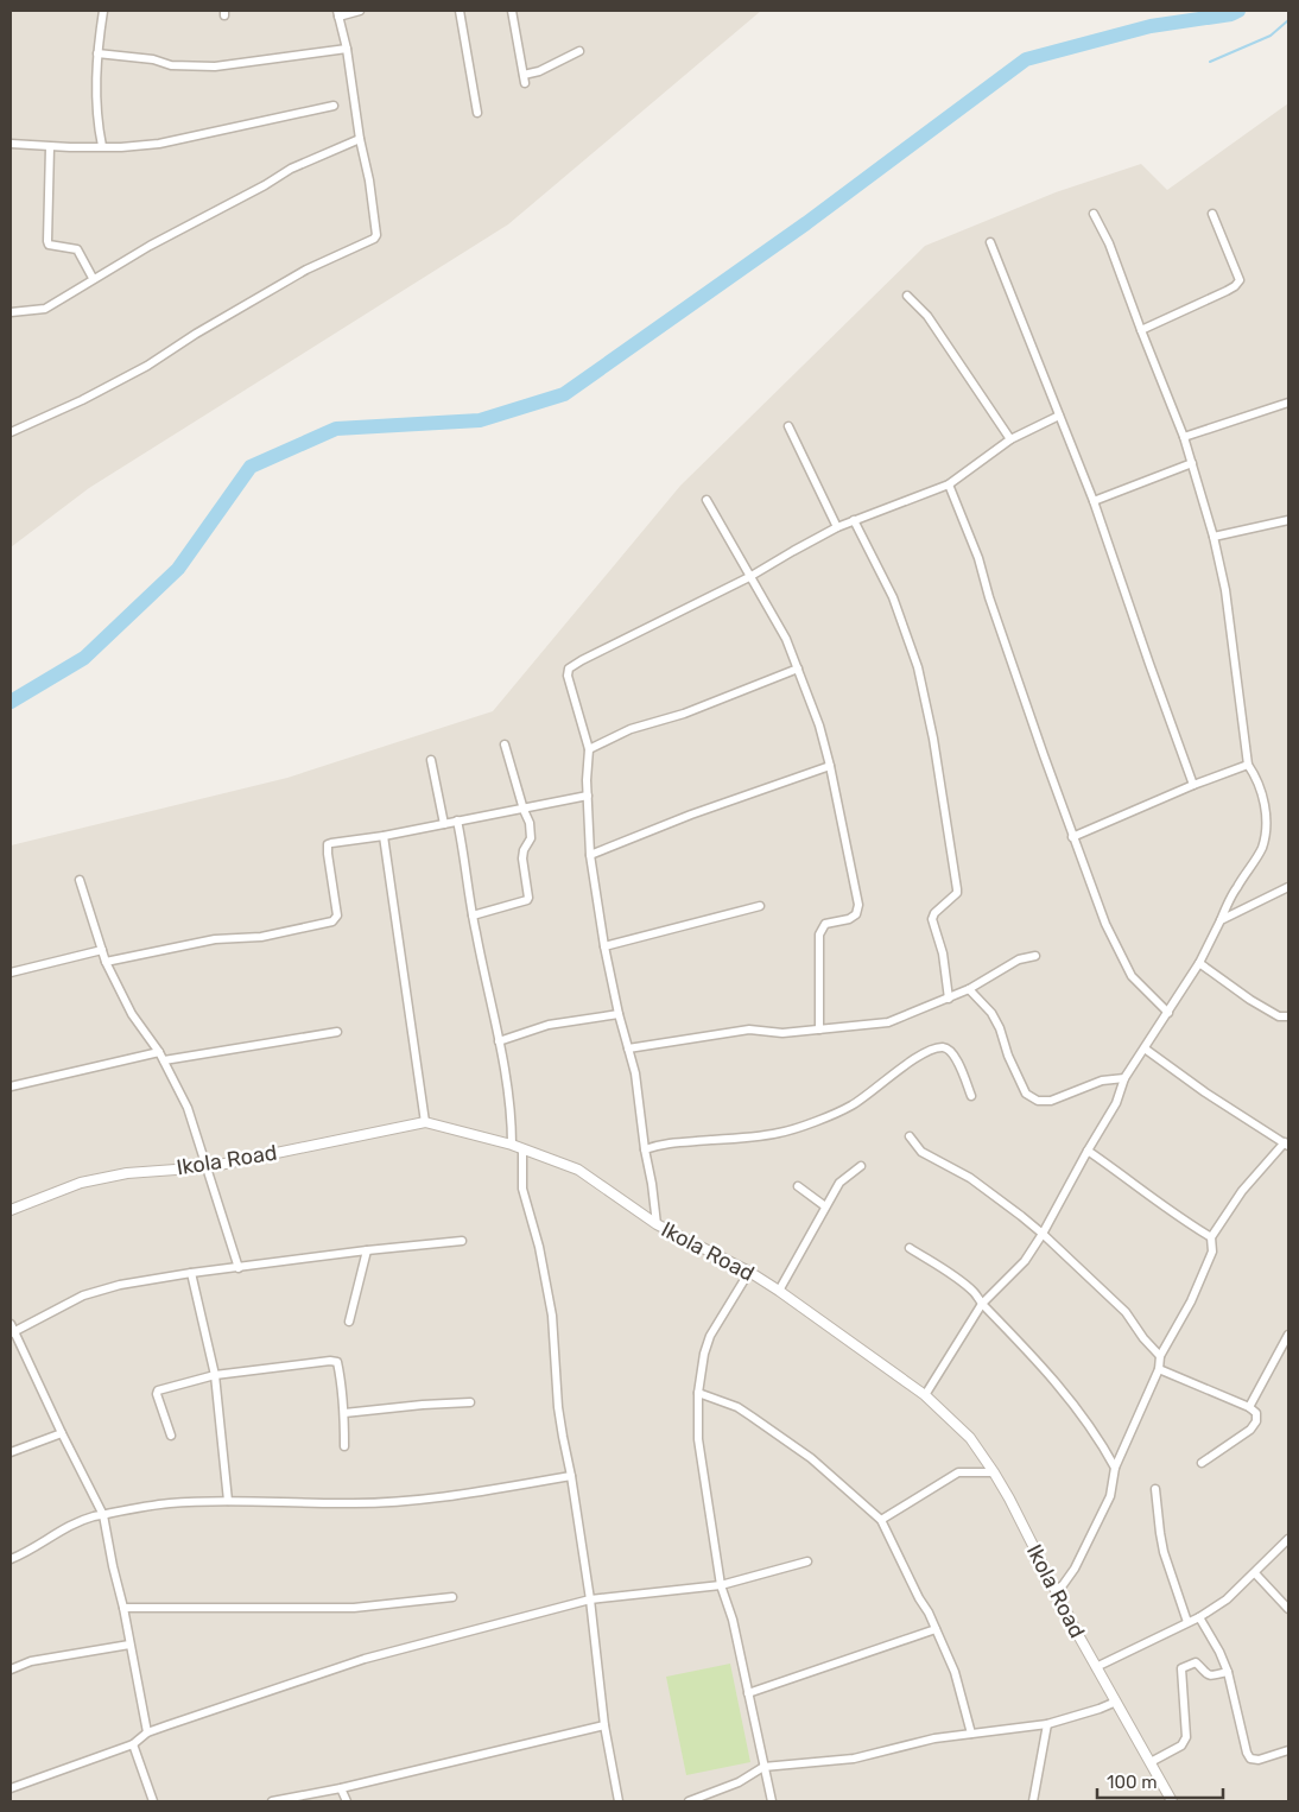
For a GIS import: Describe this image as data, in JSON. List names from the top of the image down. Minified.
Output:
{"streets":{"street":["Ikola Road"]},"scale_bar":"100 m"}
